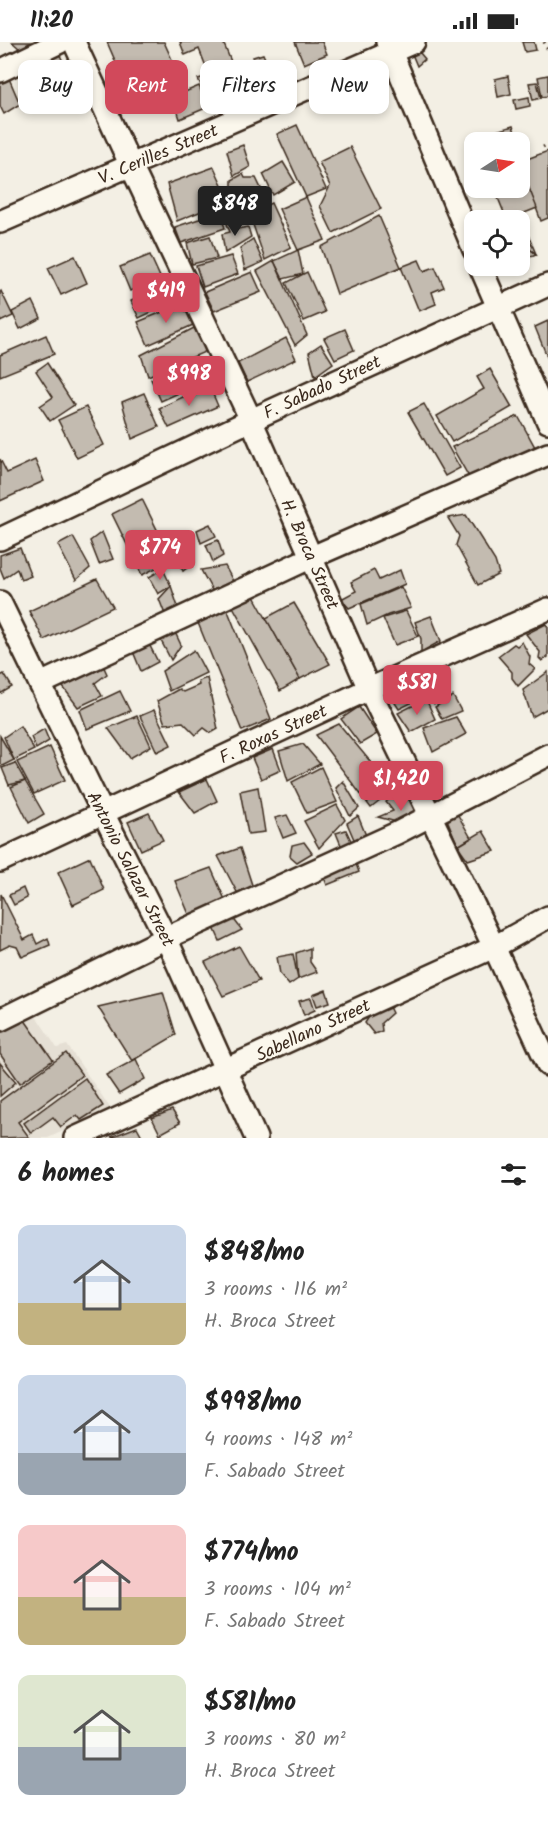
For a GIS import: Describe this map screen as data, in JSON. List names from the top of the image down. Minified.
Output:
{"streets":{"street":["V. Cerilles Street","F. Sabado Street","H. Broca Street","F. Roxas Street","Antonio Salazar Street","Sabellano Street"]},"crossings":[["V. Cerilles Street","H. Broca Street"],["F. Sabado Street","H. Broca Street"],["H. Broca Street","F. Roxas Street"],["H. Broca Street","Sabellano Street"],["F. Roxas Street","Antonio Salazar Street"],["Antonio Salazar Street","Sabellano Street"]],"north":"right","page":{"status":"11:20","chip":["Buy","Rent","Filters","New"],"price":["$848","$419","$998","$774","$581","$1,420"],"heading":"6 homes","list":[{"name":"$848/mo","note":"3 rooms · 116 m² · H. Broca Street"},{"name":"$998/mo","note":"4 rooms · 148 m² · F. Sabado Street"},{"name":"$774/mo","note":"3 rooms · 104 m² · F. Sabado Street"},{"name":"$581/mo","note":"3 rooms · 80 m² · H. Broca Street"}]}}
